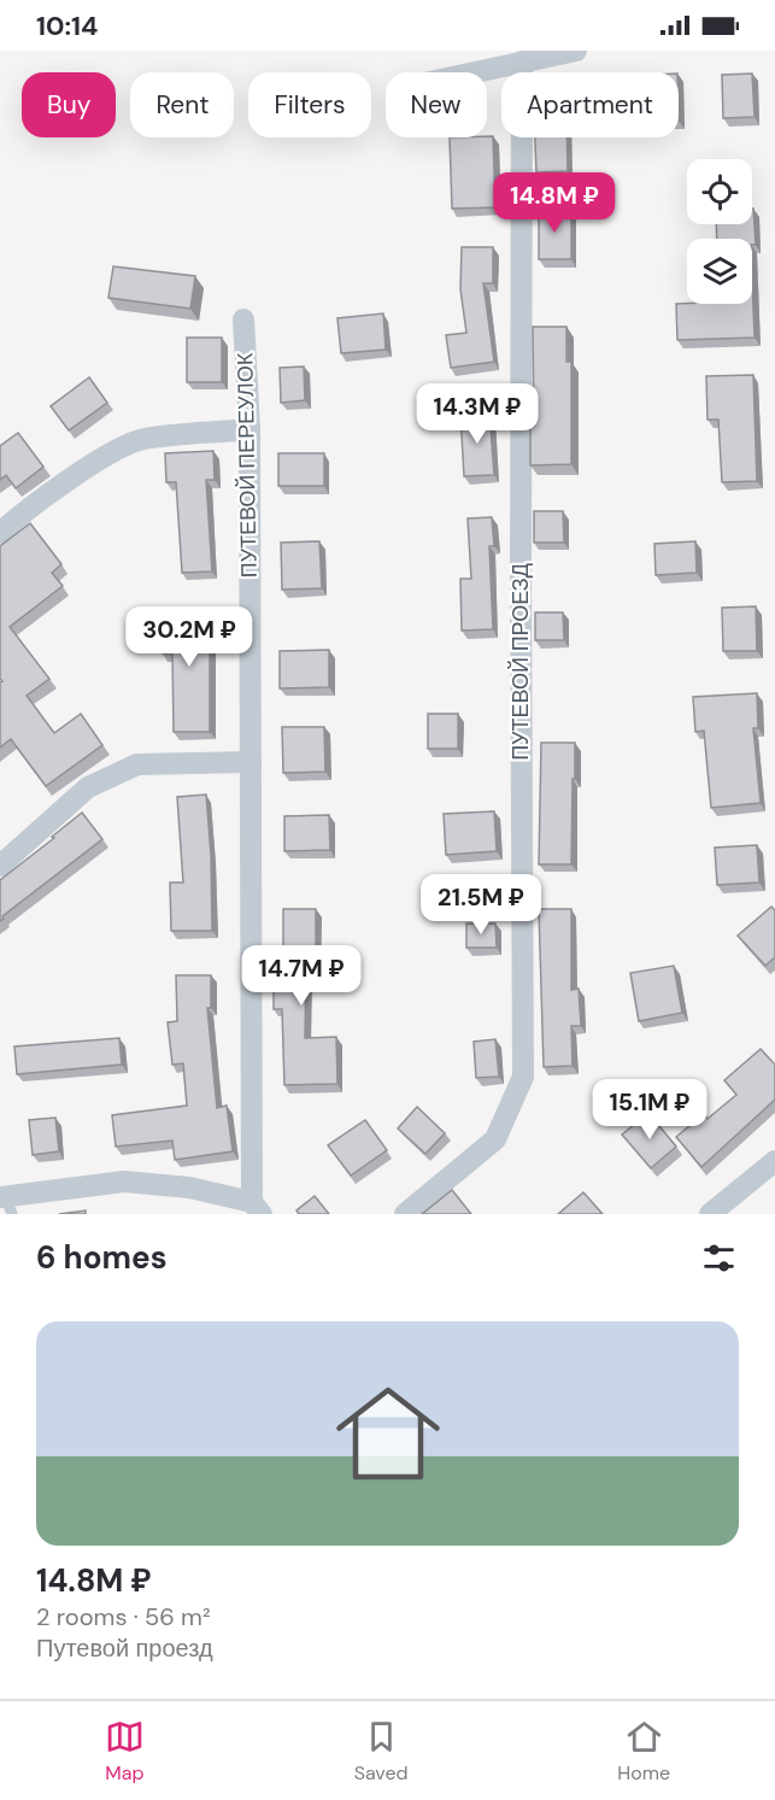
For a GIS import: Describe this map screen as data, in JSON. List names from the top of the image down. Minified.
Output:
{"streets":{"street":["ПУТЕВОЙ ПЕРЕУЛОК","ПУТЕВОЙ ПРОЕЗД"]},"page":{"status":"10:14","chip":["Buy","Rent","Filters","New","Apartment"],"price":["14.8M ₽","14.3M ₽","30.2M ₽","21.5M ₽","14.7M ₽","15.1M ₽"],"heading":"6 homes","list":[{"name":"14.8M ₽","note":"2 rooms · 56 m² · Путевой проезд"}],"tabs":["Map","Saved","Home"]}}
